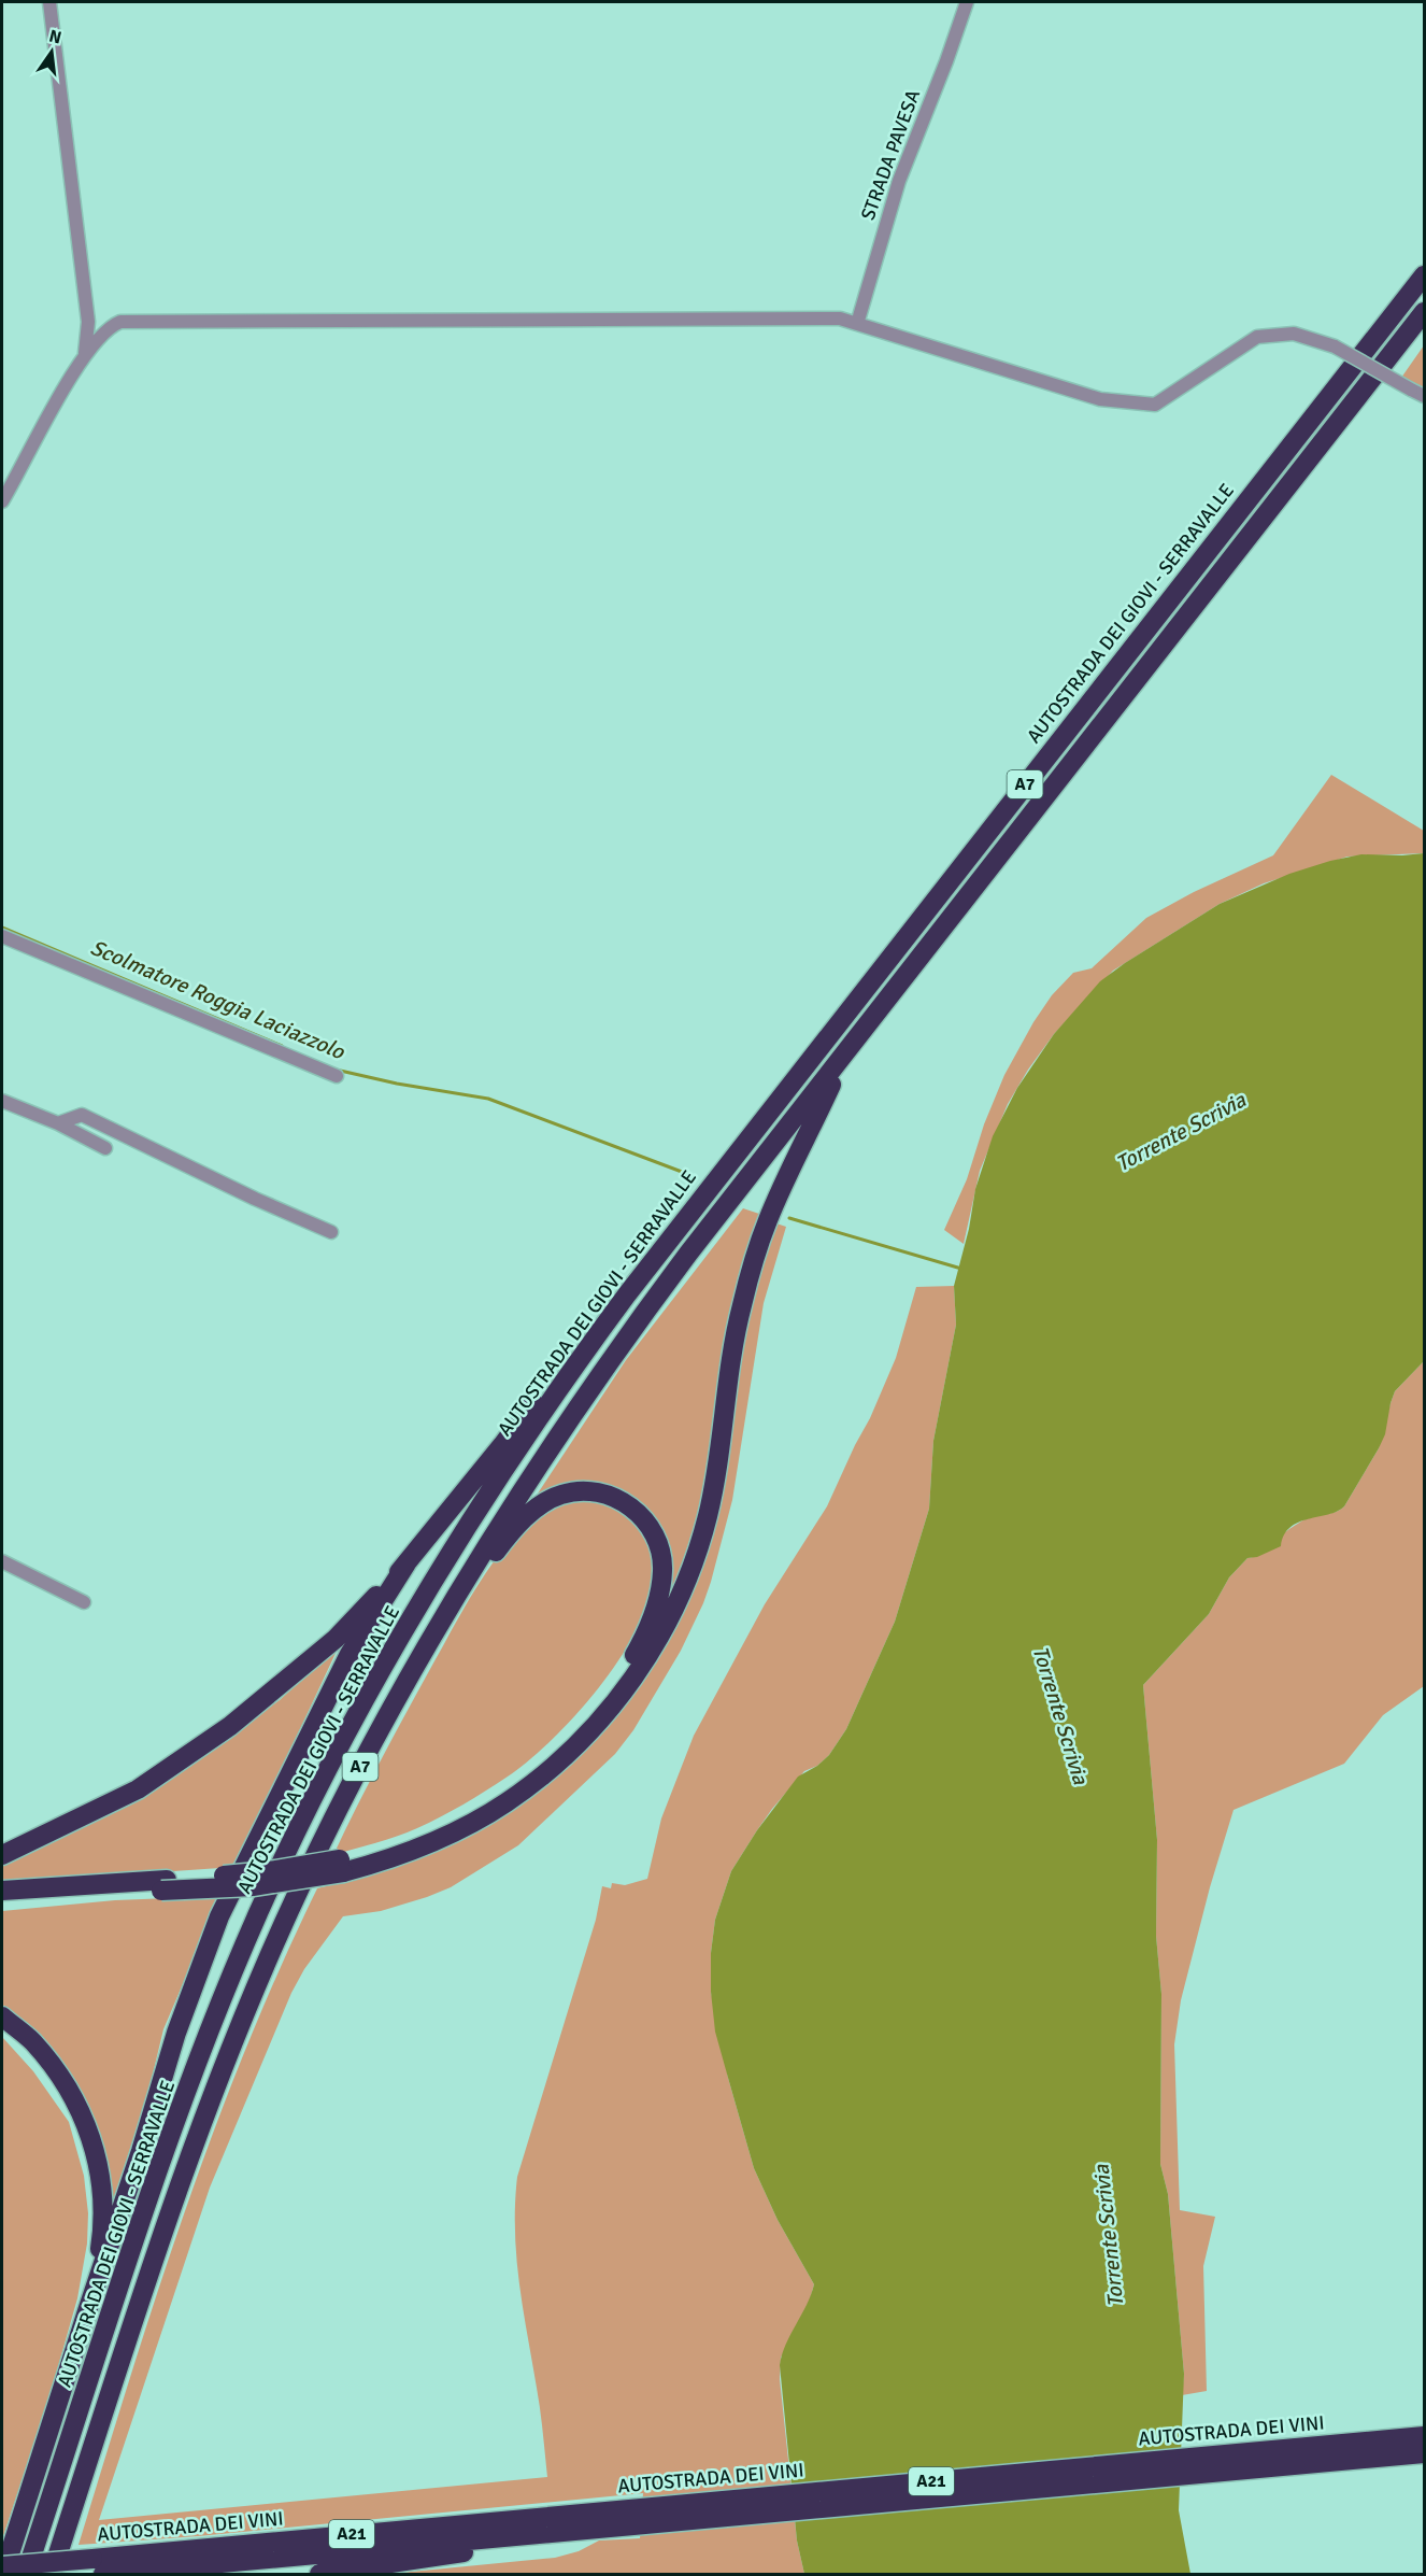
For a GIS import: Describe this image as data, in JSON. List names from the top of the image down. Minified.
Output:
{"streets":{"highway":["AUTOSTRADA DEI GIOVI - SERRAVALLE","A7","AUTOSTRADA DEI VINI","A21"],"street":["STRADA PAVESA"]},"water":["Scolmatore Roggia Laciazzolo","Torrente Scrivia"],"north":"top"}
